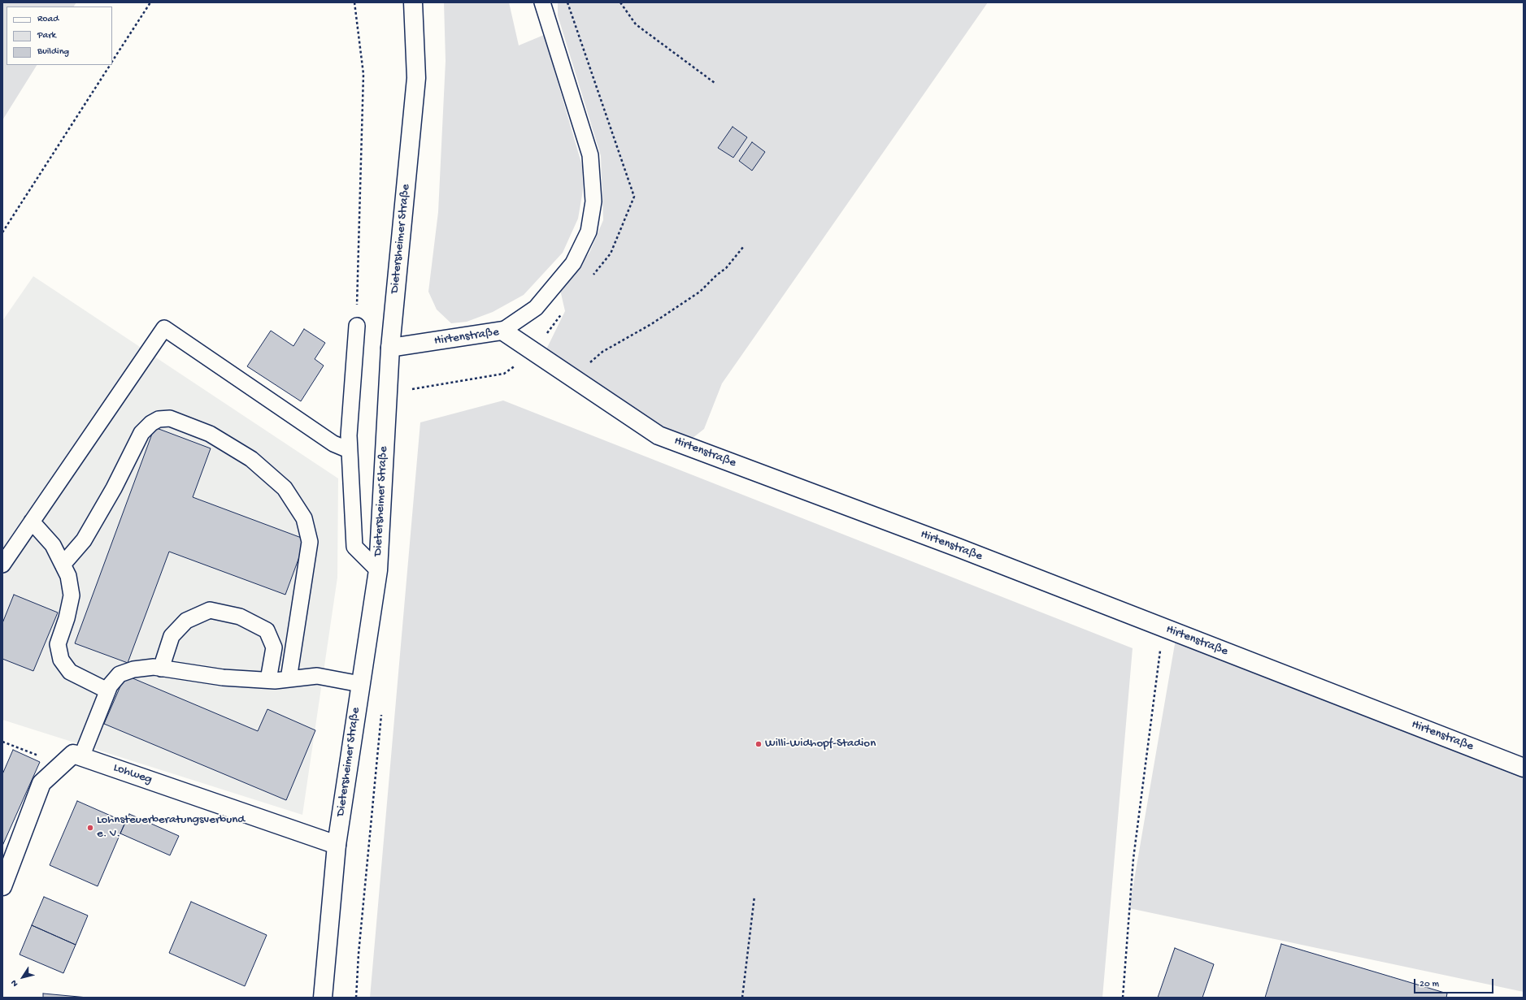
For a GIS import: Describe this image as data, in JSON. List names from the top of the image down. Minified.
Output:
{"streets":{"street":["Dietersheimer Straße","Hirtenstraße","Lohweg"]},"crossings":[["Dietersheimer Straße","Hirtenstraße"],["Dietersheimer Straße","Lohweg"]],"places":["Willi-Widhopf-Stadion","Lohnsteuerberatungsverbund e. V."],"legend":["Road","Park","Building"],"scale_bar":"20 m","north":"bottom left"}
